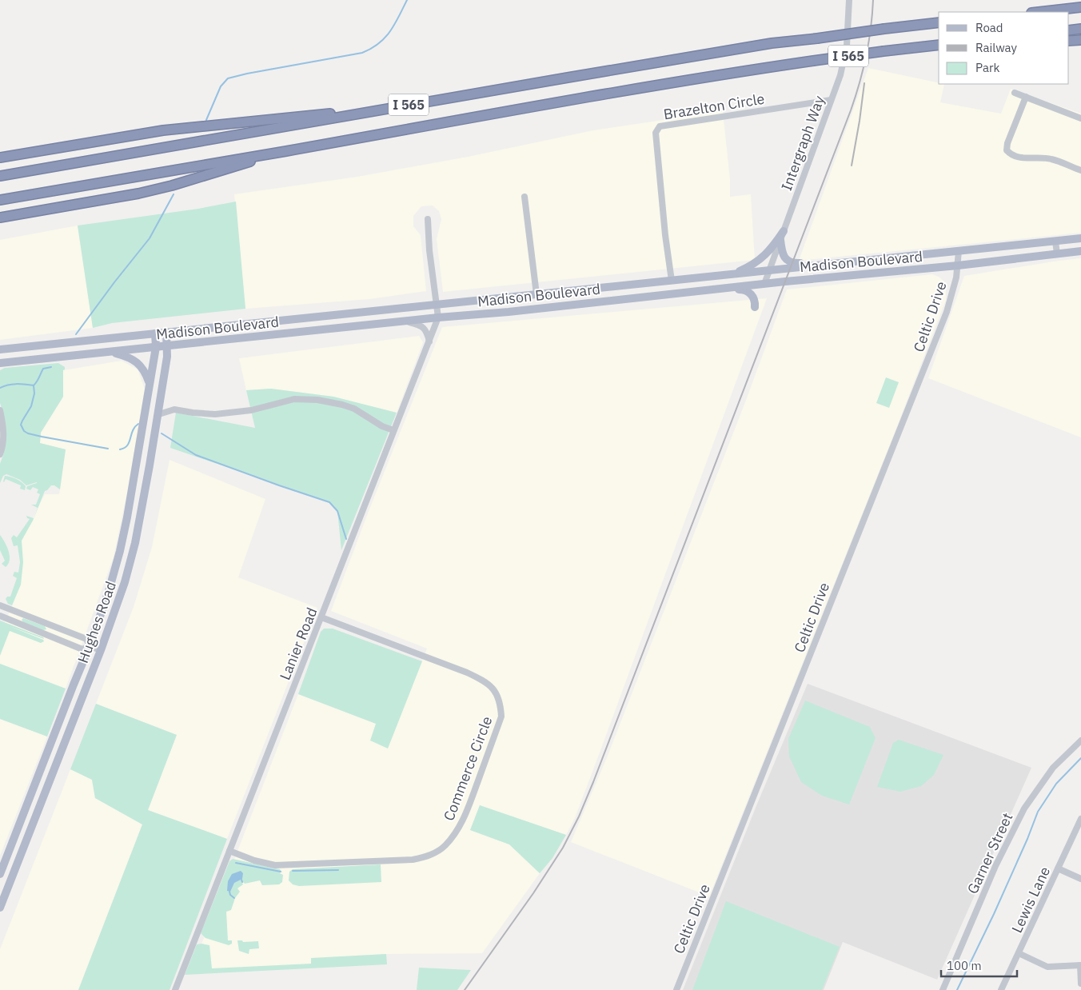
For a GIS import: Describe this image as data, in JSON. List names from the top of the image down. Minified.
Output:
{"streets":{"highway":["I 565"],"main road":["Madison Boulevard","Hughes Road"],"street":["Brazelton Circle","Intergraph Way","Celtic Drive","Lanier Road","Commerce Circle","Garner Street","Lewis Lane"]},"crossings":[["Brazelton Circle","Intergraph Way"],["Brazelton Circle","Madison Boulevard"],["Intergraph Way","Madison Boulevard"],["Madison Boulevard","Celtic Drive"],["Madison Boulevard","Hughes Road"],["Madison Boulevard","Lanier Road"],["Lanier Road","Commerce Circle"]],"legend":["Road","Railway","Park"],"scale_bar":"100 m"}
